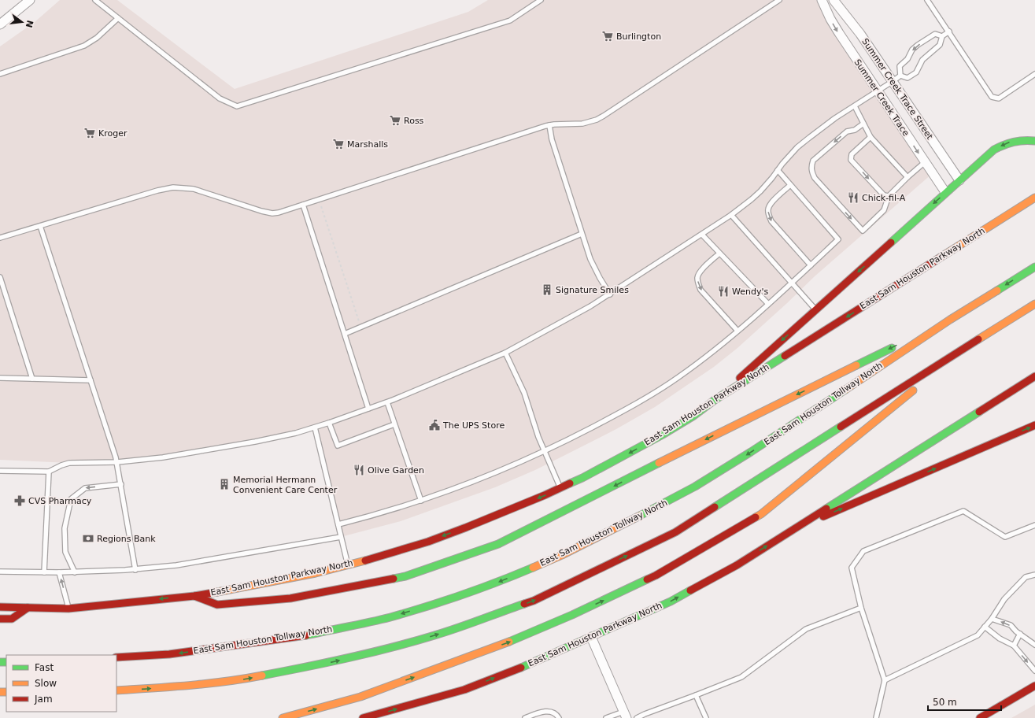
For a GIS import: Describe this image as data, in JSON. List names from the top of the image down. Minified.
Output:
{"streets":{"main road":["East Sam Houston Parkway North","East Sam Houston Tollway North"],"street":["Summer Creek Trace Street","Summer Creek Trace"]},"one_way":["Summer Creek Trace"],"places":{"supermarket":["Burlington","Ross","Kroger","Marshalls"],"restaurant":["Chick-fil-A","Wendy's","Olive Garden"],"building":["Signature Smiles","Memorial Hermann Convenient Care Center"],"public building":["The UPS Store"],"pharmacy":["CVS Pharmacy"],"bank":["Regions Bank"]},"legend":["Fast","Slow","Jam"],"scale_bar":"50 m","north":"right"}
